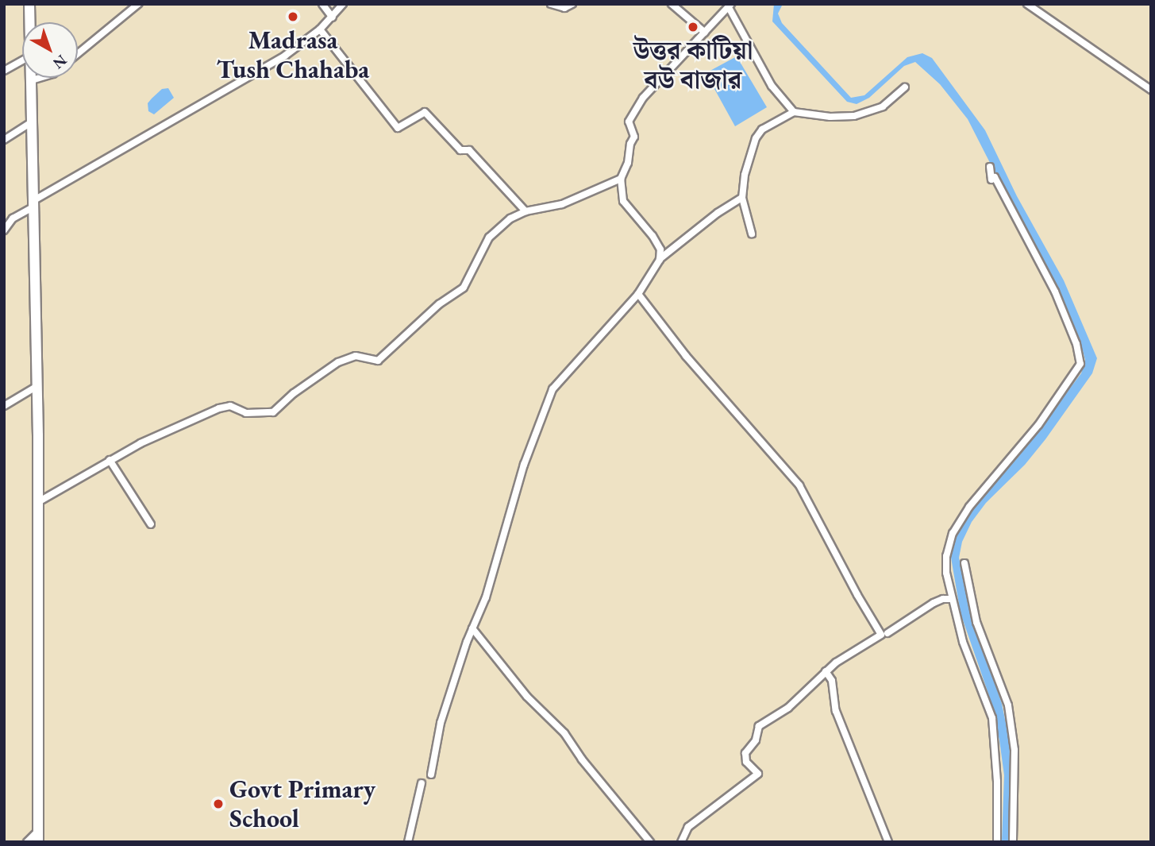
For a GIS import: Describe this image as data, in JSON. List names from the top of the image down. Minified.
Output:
{"places":["Madrasa Tush Chahaba","উত্তর কাটিয়া বউ বাজার","Govt Primary School"],"north":"bottom right"}
